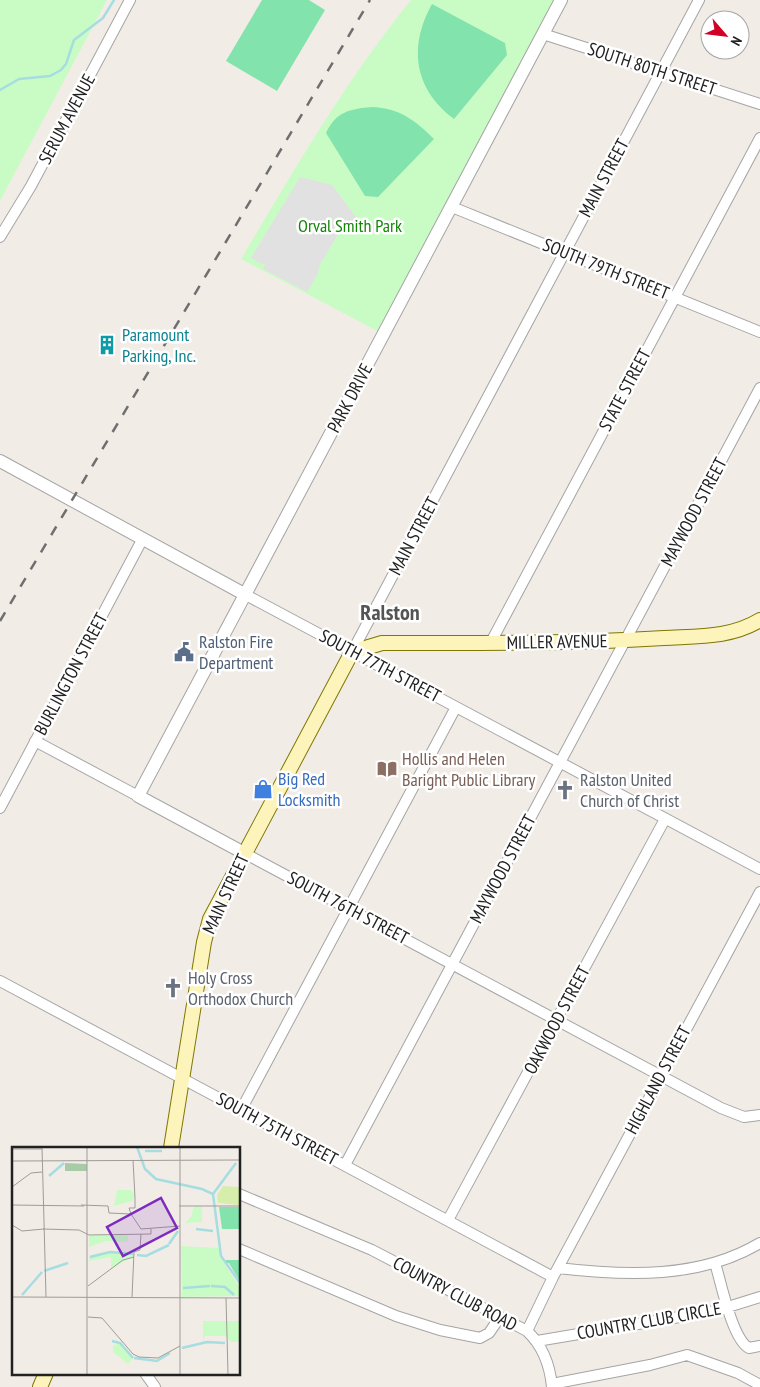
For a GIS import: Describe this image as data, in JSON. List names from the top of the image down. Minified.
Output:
{"streets":{"main road":["MAIN STREET","MILLER AVENUE"],"street":["SOUTH 80TH STREET","SERUM AVENUE","SOUTH 79TH STREET","STATE STREET","PARK DRIVE","MAYWOOD STREET","SOUTH 77TH STREET","BURLINGTON STREET","SOUTH 76TH STREET","OAKWOOD STREET","HIGHLAND STREET","SOUTH 75TH STREET","COUNTRY CLUB ROAD","COUNTRY CLUB CIRCLE"]},"crossings":[["SOUTH 80TH STREET","MAIN STREET"],["SOUTH 80TH STREET","PARK DRIVE"],["MAIN STREET","SOUTH 79TH STREET"],["MAIN STREET","MILLER AVENUE"],["MAIN STREET","SOUTH 77TH STREET"],["MAIN STREET","SOUTH 76TH STREET"],["MAIN STREET","SOUTH 75TH STREET"],["SOUTH 79TH STREET","STATE STREET"],["SOUTH 79TH STREET","PARK DRIVE"],["STATE STREET","MILLER AVENUE"],["PARK DRIVE","SOUTH 77TH STREET"],["PARK DRIVE","SOUTH 76TH STREET"],["MAYWOOD STREET","MILLER AVENUE"],["MAYWOOD STREET","SOUTH 77TH STREET"],["MAYWOOD STREET","SOUTH 76TH STREET"],["MAYWOOD STREET","SOUTH 75TH STREET"],["MILLER AVENUE","SOUTH 77TH STREET"],["SOUTH 77TH STREET","BURLINGTON STREET"],["SOUTH 77TH STREET","OAKWOOD STREET"],["BURLINGTON STREET","SOUTH 76TH STREET"],["SOUTH 76TH STREET","OAKWOOD STREET"],["SOUTH 76TH STREET","HIGHLAND STREET"],["OAKWOOD STREET","SOUTH 75TH STREET"],["HIGHLAND STREET","SOUTH 75TH STREET"],["HIGHLAND STREET","COUNTRY CLUB ROAD"],["SOUTH 75TH STREET","COUNTRY CLUB ROAD"]],"districts":["Ralston"],"parks":["Orval Smith Park"],"places":{"building":["Paramount Parking, Inc."],"public building":["Ralston Fire Department"],"library":["Hollis and Helen Baright Public Library"],"shop":["Big Red Locksmith"],"church":["Ralston United Church of Christ","Holy Cross Orthodox Church"]},"north":"bottom right"}
